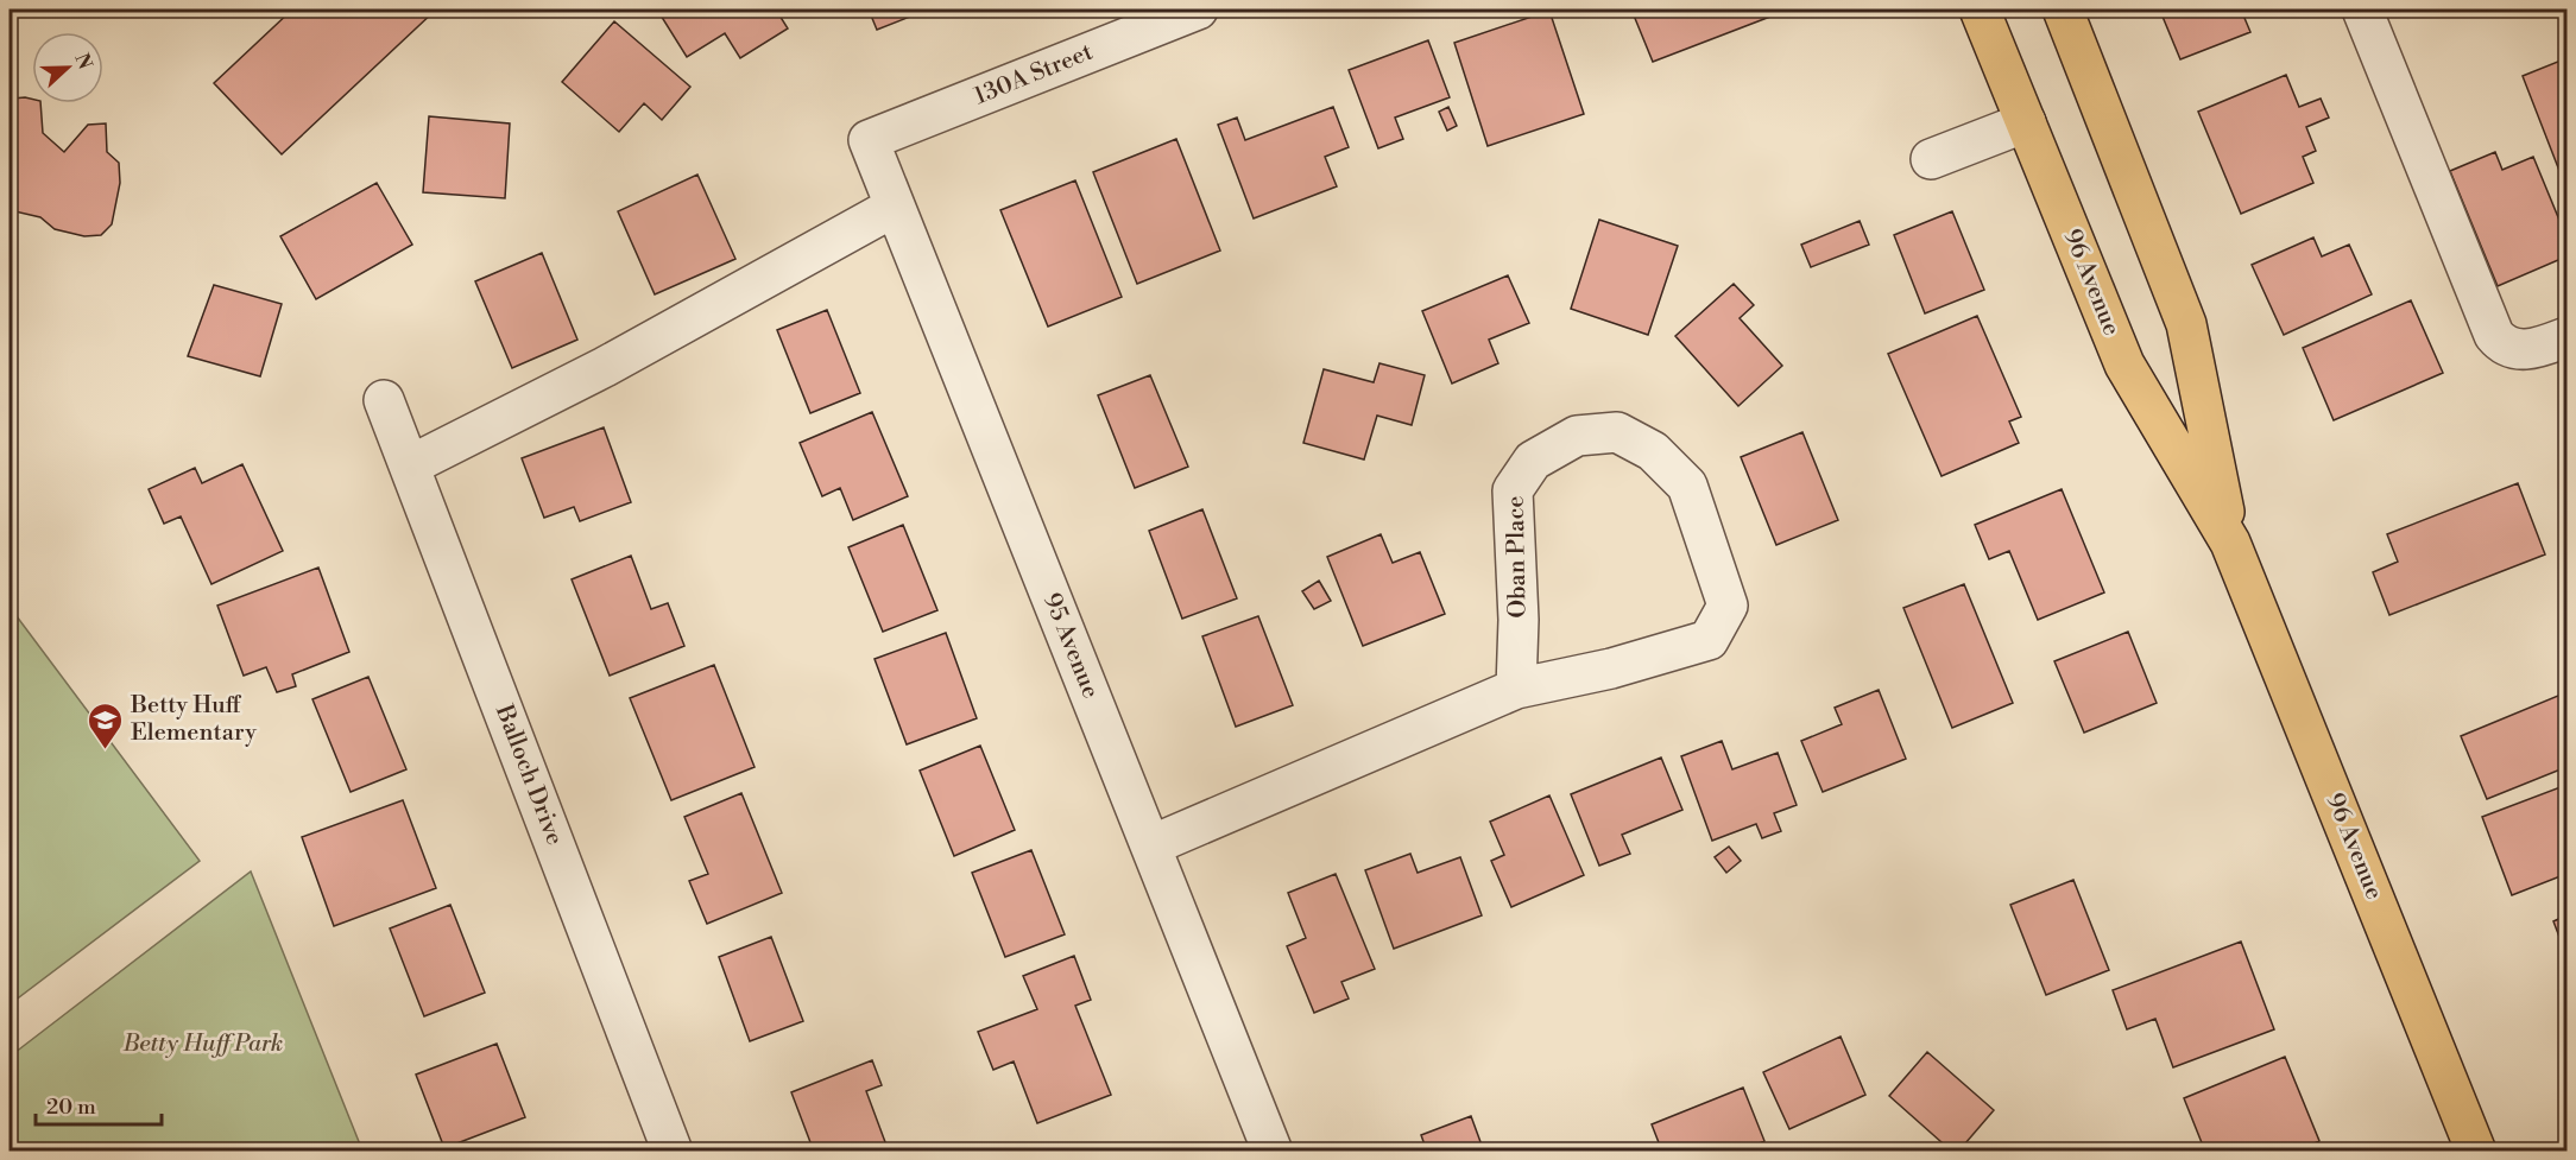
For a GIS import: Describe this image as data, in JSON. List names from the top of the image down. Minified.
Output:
{"streets":{"main road":["96 Avenue"],"street":["130A Street","Oban Place","95 Avenue","Balloch Drive"]},"crossings":[["130A Street","95 Avenue"],["Oban Place","95 Avenue"]],"parks":["Betty Huff Park"],"places":{"school or university":["Betty Huff Elementary"]},"scale_bar":"20 m","north":"right"}
